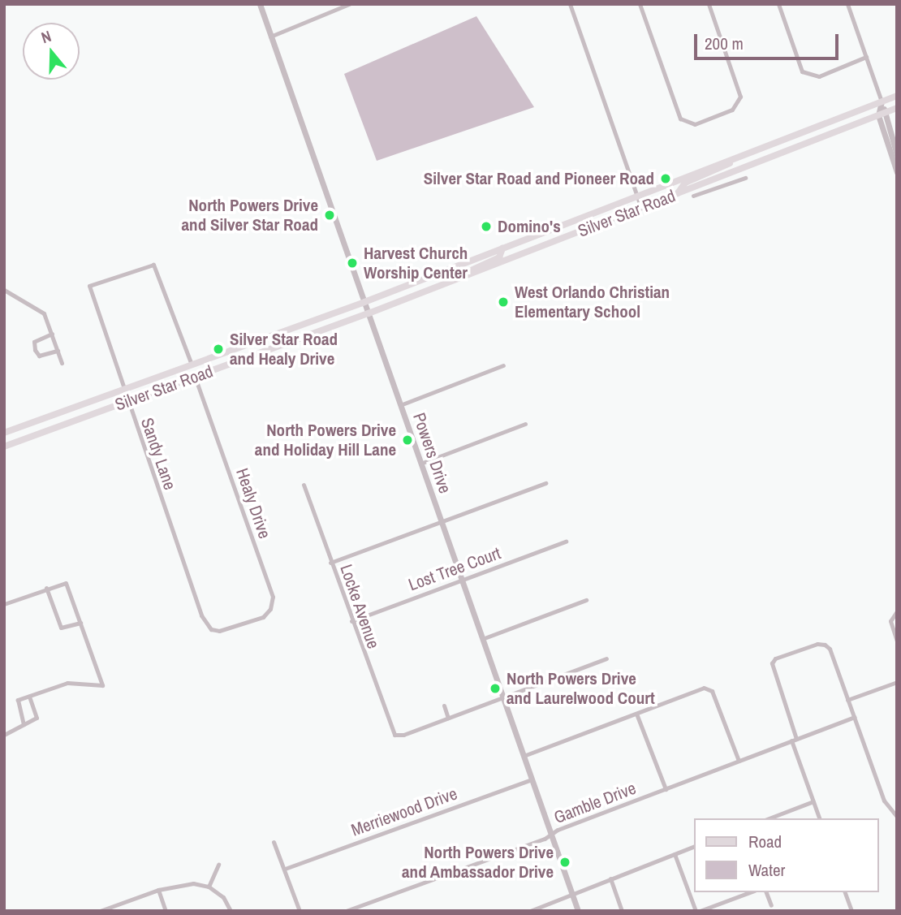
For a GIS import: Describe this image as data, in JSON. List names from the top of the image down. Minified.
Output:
{"streets":{"main road":["Silver Star Road"],"street":["Powers Drive","Sandy Lane","Healy Drive","Lost Tree Court","Locke Avenue","Gamble Drive","Merriewood Drive"]},"crossings":[["Silver Star Road","Powers Drive"],["Silver Star Road","Sandy Lane"],["Silver Star Road","Healy Drive"],["Powers Drive","Lost Tree Court"],["Powers Drive","Gamble Drive"],["Powers Drive","Merriewood Drive"],["Sandy Lane","Healy Drive"],["Lost Tree Court","Locke Avenue"]],"places":["Silver Star Road and Pioneer Road","North Powers Drive and Silver Star Road","Domino's","Harvest Church Worship Center","West Orlando Christian Elementary School","Silver Star Road and Healy Drive","North Powers Drive and Holiday Hill Lane","North Powers Drive and Laurelwood Court","North Powers Drive and Ambassador Drive"],"legend":["Road","Water"],"scale_bar":"200 m","north":"top"}
